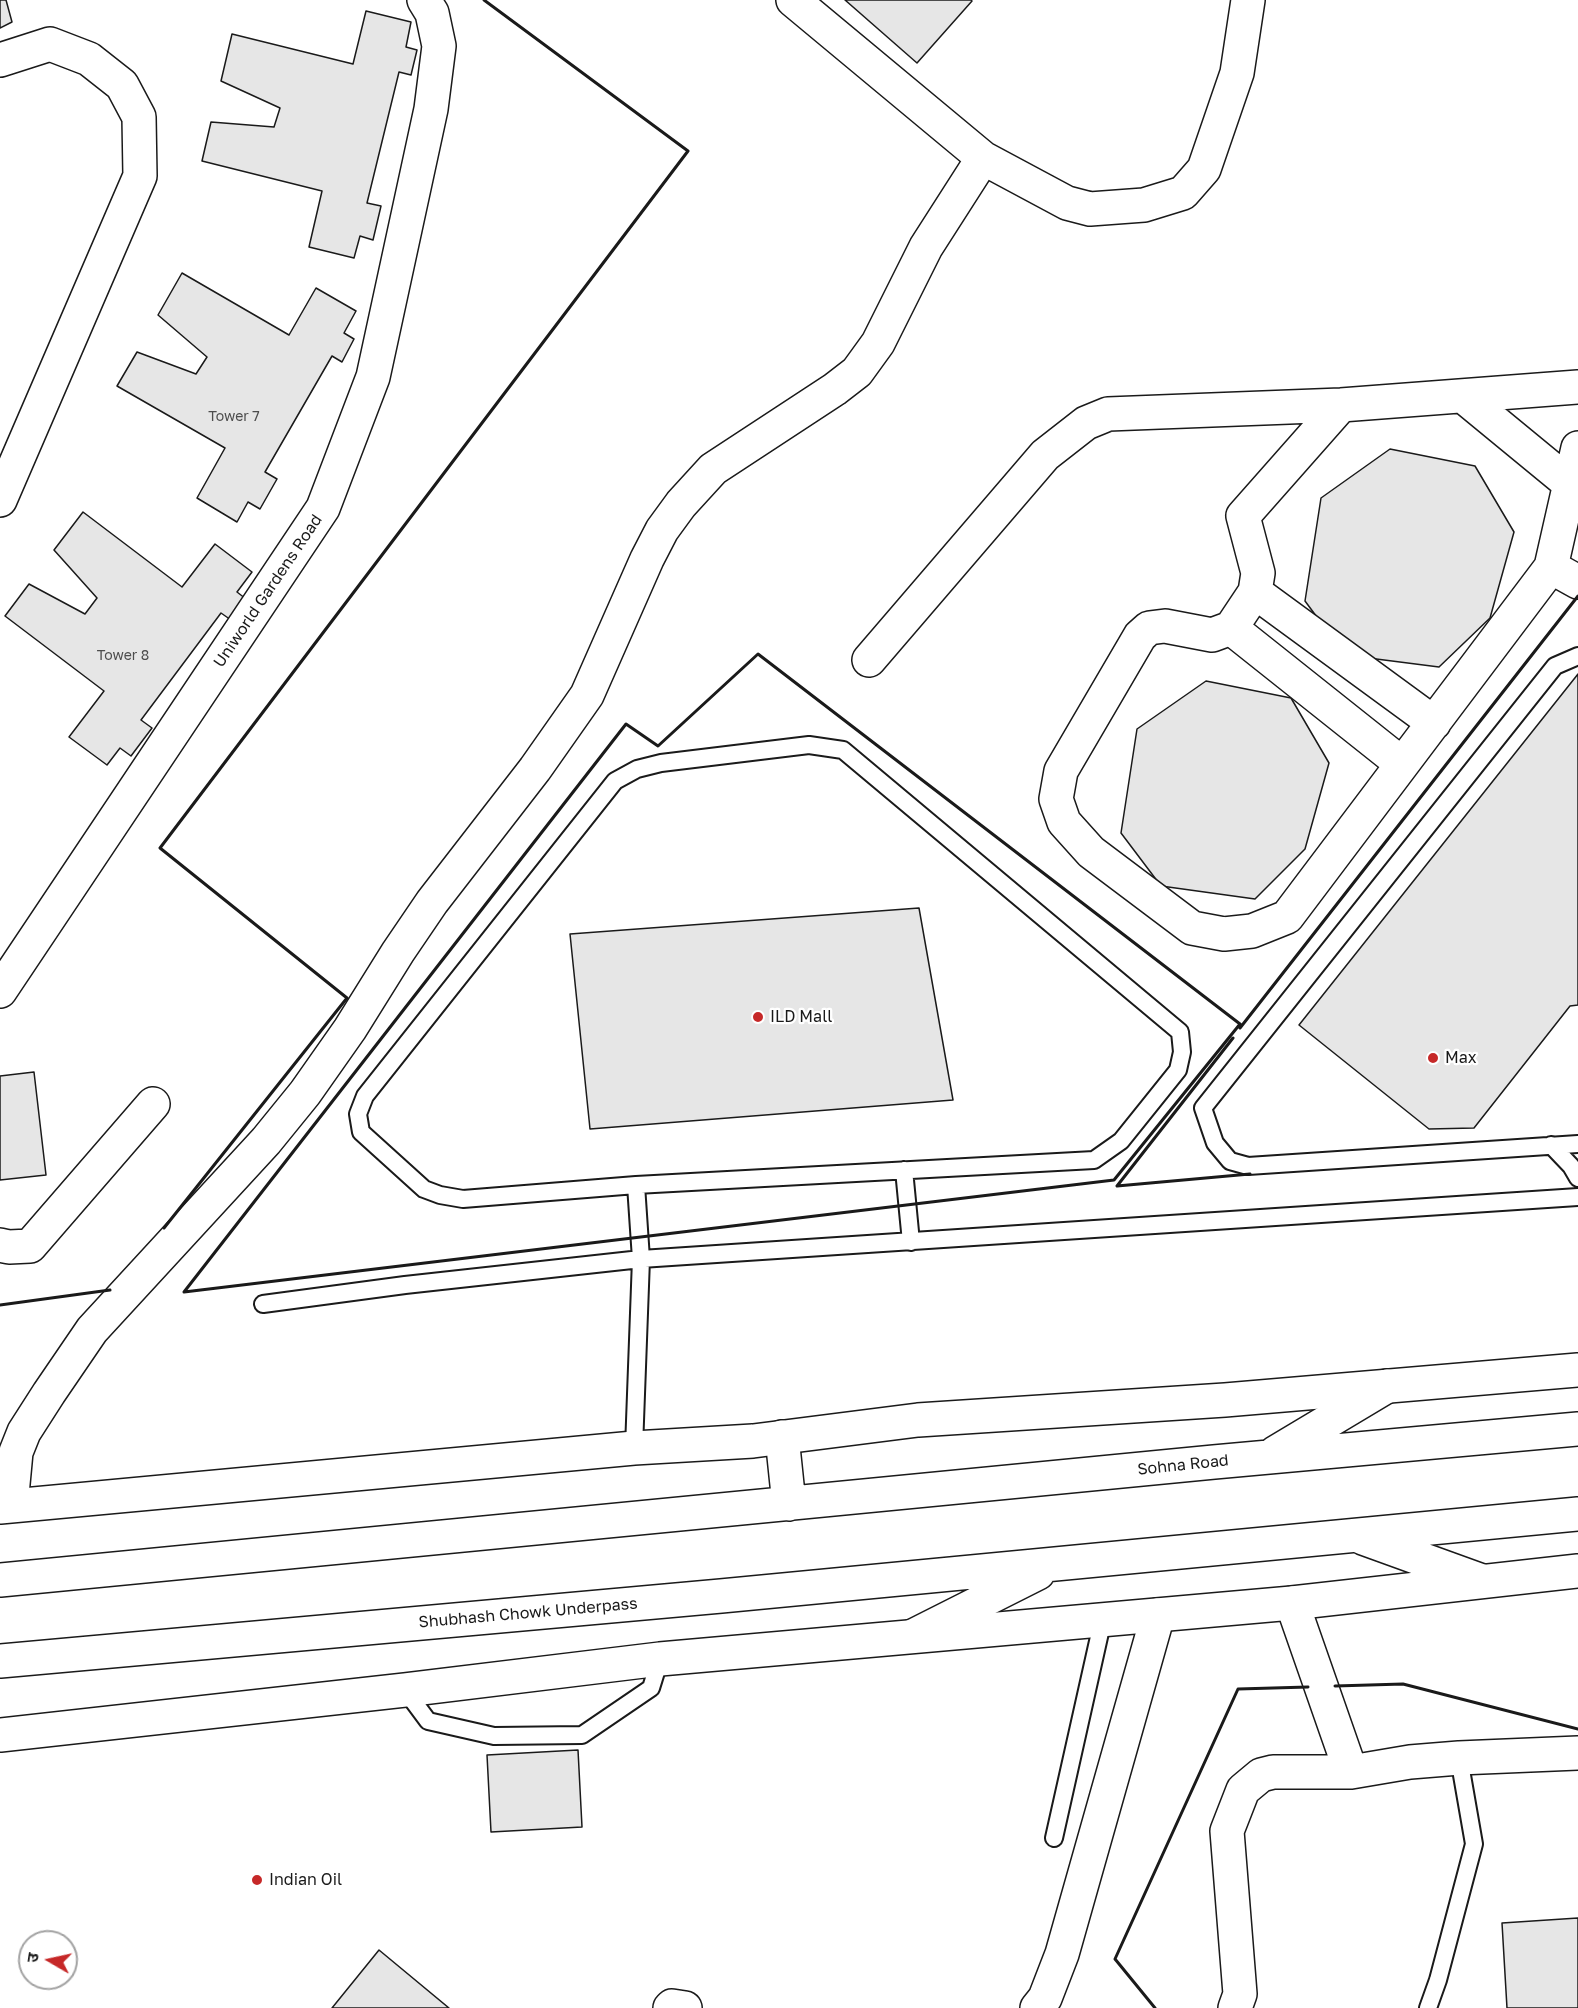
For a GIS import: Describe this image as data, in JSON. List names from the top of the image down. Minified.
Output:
{"streets":{"main road":["Uniworld Gardens Road","Sohna Road","Shubhash Chowk Underpass"]},"places":["ILD Mall","Max","Indian Oil"],"house_numbers":["Tower 7","Tower 8"],"north":"left"}
